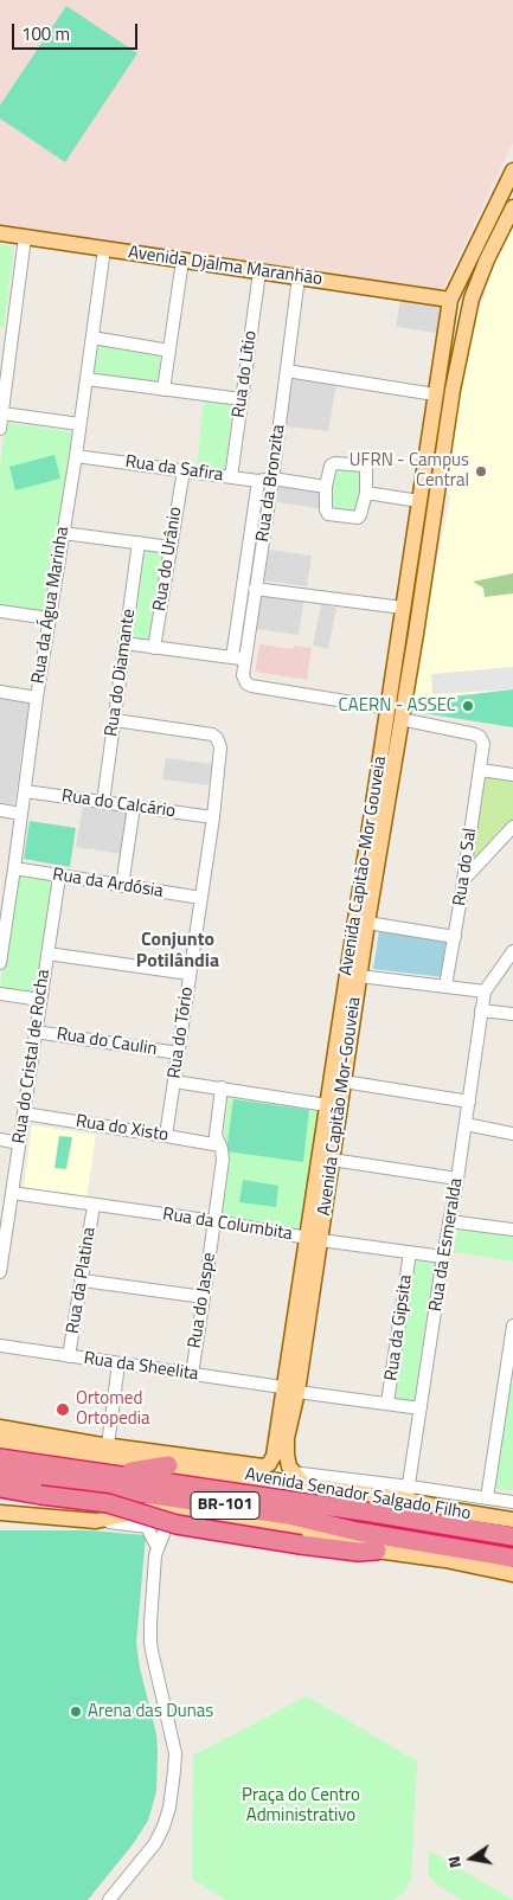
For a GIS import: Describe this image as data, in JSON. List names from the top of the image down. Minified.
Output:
{"streets":{"highway":["Avenida Senador Salgado Filho","BR-101"],"main road":["Avenida Djalma Maranhão","Avenida Capitão-Mor Gouveia","Avenida Capitão Mor-Gouveia"],"street":["Rua do Lítio","Rua da Safira","Rua da Bronzita","Rua do Urânio","Rua da Água Marinha","Rua do Diamante","Rua do Calcário","Rua do Sal","Rua da Ardósia","Rua do Tório","Rua do Caulin","Rua do Cristal de Rocha","Rua do Xisto","Rua da Columbita","Rua da Esmeralda","Rua da Platina","Rua do Jaspe","Rua da Gipsita","Rua da Sheelita"]},"crossings":[["Avenida Djalma Maranhão","Rua do Lítio"],["Avenida Djalma Maranhão","Rua da Bronzita"],["Avenida Djalma Maranhão","Rua da Água Marinha"],["Avenida Djalma Maranhão","Avenida Capitão Mor-Gouveia"],["Rua do Lítio","Rua da Safira"],["Rua da Safira","Rua da Bronzita"],["Rua da Safira","Rua do Urânio"],["Rua da Safira","Rua da Água Marinha"],["Rua da Bronzita","Rua do Sal"],["Rua da Bronzita","Avenida Capitão Mor-Gouveia"],["Rua da Água Marinha","Rua do Calcário"],["Rua da Água Marinha","Rua da Ardósia"],["Rua do Diamante","Rua do Calcário"],["Rua do Diamante","Rua do Tório"],["Rua do Calcário","Rua do Tório"],["Avenida Capitão-Mor Gouveia","Avenida Capitão Mor-Gouveia"],["Avenida Capitão-Mor Gouveia","Rua da Columbita"],["Rua do Sal","Avenida Capitão Mor-Gouveia"],["Rua da Ardósia","Rua do Tório"],["Rua da Ardósia","Rua do Cristal de Rocha"],["Rua do Tório","Rua do Caulin"],["Rua do Tório","Rua do Xisto"],["Rua do Caulin","Rua do Cristal de Rocha"],["Rua do Cristal de Rocha","Rua do Xisto"],["Rua do Cristal de Rocha","Rua da Columbita"],["Avenida Capitão Mor-Gouveia","Rua da Columbita"],["Avenida Capitão Mor-Gouveia","Rua da Sheelita"],["Avenida Capitão Mor-Gouveia","Avenida Senador Salgado Filho"],["Rua do Xisto","Rua do Jaspe"],["Rua da Columbita","Rua da Esmeralda"],["Rua da Columbita","Rua da Platina"],["Rua da Columbita","Rua do Jaspe"],["Rua da Columbita","Rua da Gipsita"],["Rua da Esmeralda","Rua da Sheelita"],["Rua da Esmeralda","Avenida Senador Salgado Filho"],["Rua da Platina","Rua da Sheelita"],["Rua do Jaspe","Rua da Sheelita"],["Rua da Gipsita","Rua da Sheelita"],["Rua da Sheelita","Avenida Senador Salgado Filho"]],"districts":["Conjunto Potilândia"],"parks":["Praça do Centro Administrativo"],"places":["UFRN - Campus Central","CAERN - ASSEC","Ortomed Ortopedia","Arena das Dunas"],"scale_bar":"100 m","north":"left"}
